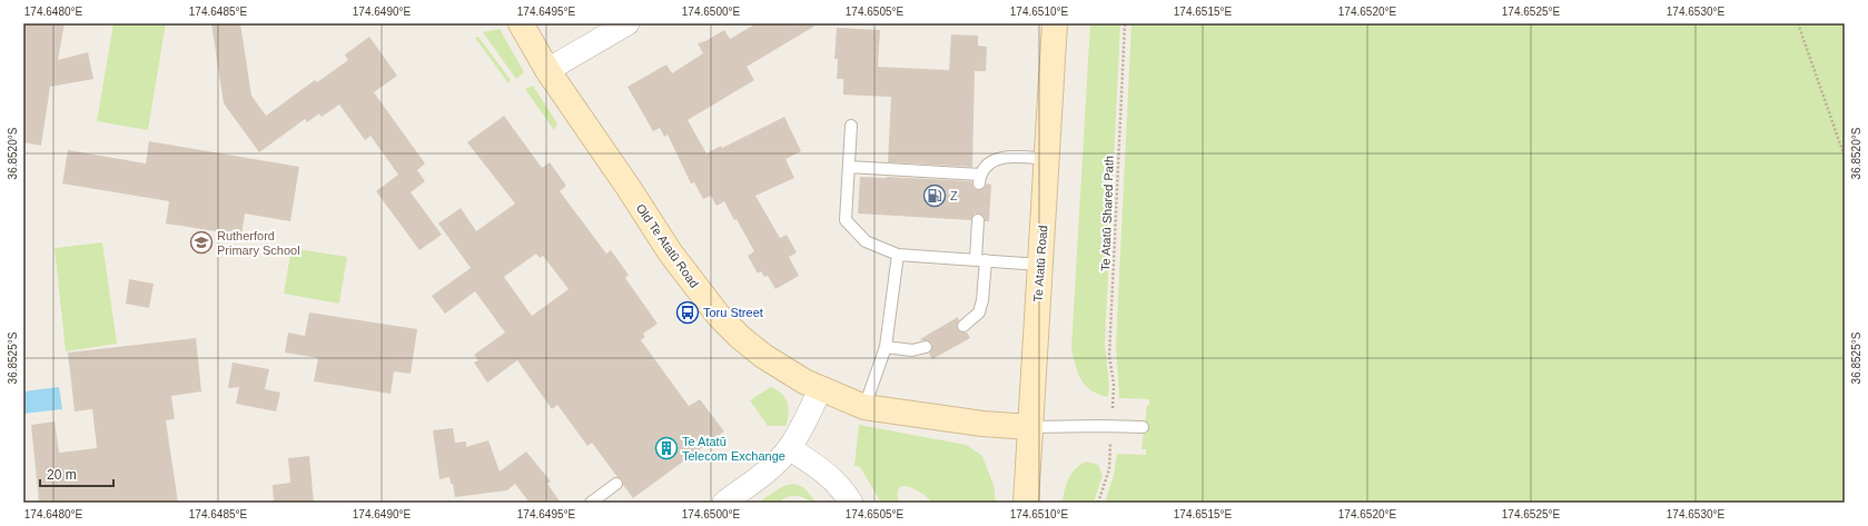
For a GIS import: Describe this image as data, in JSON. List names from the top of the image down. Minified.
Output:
{"streets":{"street":["Old Te Atatū Road","Te Atatū Road"],"path":["Te Atatū Shared Path"]},"crossings":[["Old Te Atatū Road","Te Atatū Road"]],"places":{"fuel station":["Z"],"school or university":["Rutherford Primary School"],"bus stop":["Toru Street"],"building":["Te Atatū Telecom Exchange"]},"scale_bar":"20 m","coordinates":["174.6480°E","174.6485°E","174.6490°E","174.6495°E","174.6500°E","174.6505°E","174.6510°E","174.6515°E","174.6520°E","174.6525°E","174.6530°E","36.8520°S","36.8525°S"]}
